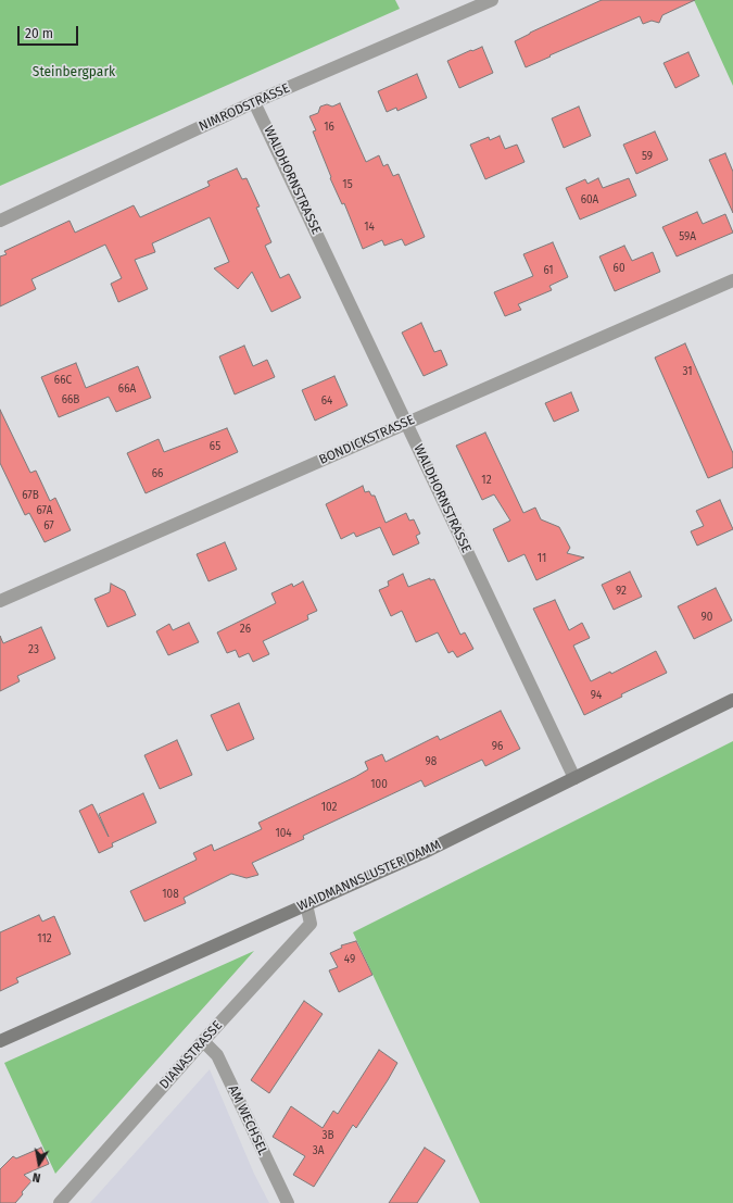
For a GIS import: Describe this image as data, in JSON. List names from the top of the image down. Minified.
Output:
{"streets":{"main road":["WAIDMANNSLUSTER DAMM"],"street":["NIMRODSTRASSE","WALDHORNSTRASSE","BONDICKSTRASSE","DIANASTRASSE","AM WECHSEL"]},"crossings":[["NIMRODSTRASSE","WALDHORNSTRASSE"],["WALDHORNSTRASSE","BONDICKSTRASSE"],["WALDHORNSTRASSE","WAIDMANNSLUSTER DAMM"],["WAIDMANNSLUSTER DAMM","DIANASTRASSE"],["DIANASTRASSE","AM WECHSEL"]],"parks":["Steinbergpark"],"house_numbers":["16","59","15","60A","14","59A","60","61","31","66C","66A","66B","64","65","66","12","67B","67A","67","11","92","90","26","23","94","96","98","100","102","104","108","112","49","3B","3A"],"scale_bar":"20 m","north":"bottom"}
